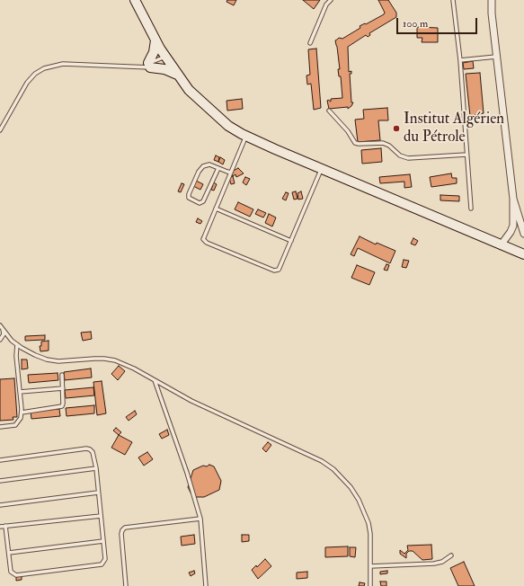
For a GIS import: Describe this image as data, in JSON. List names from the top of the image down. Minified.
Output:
{"places":["Institut Algérien du Pétrole"],"scale_bar":"100 m"}
